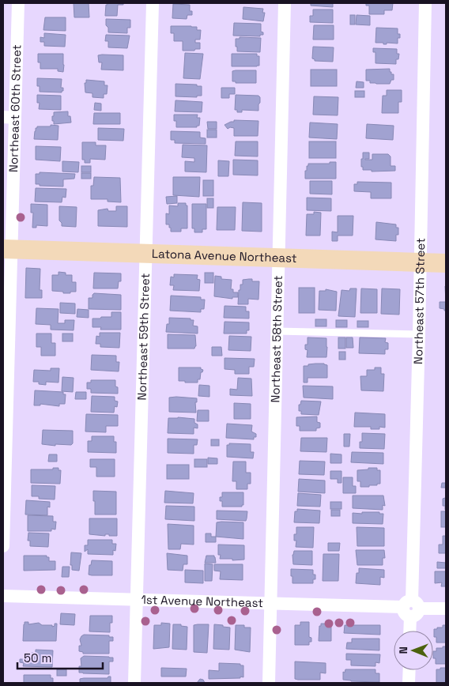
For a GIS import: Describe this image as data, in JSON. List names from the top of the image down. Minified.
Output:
{"streets":{"street":["Northeast 60th Street","Latona Avenue Northeast","Northeast 57th Street","Northeast 59th Street","Northeast 58th Street","1st Avenue Northeast"]},"crossings":[["Northeast 60th Street","Latona Avenue Northeast"],["Latona Avenue Northeast","Northeast 57th Street"],["Latona Avenue Northeast","Northeast 59th Street"],["Latona Avenue Northeast","Northeast 58th Street"],["Northeast 57th Street","1st Avenue Northeast"],["Northeast 59th Street","1st Avenue Northeast"],["Northeast 58th Street","1st Avenue Northeast"]],"scale_bar":"50 m","north":"left"}
